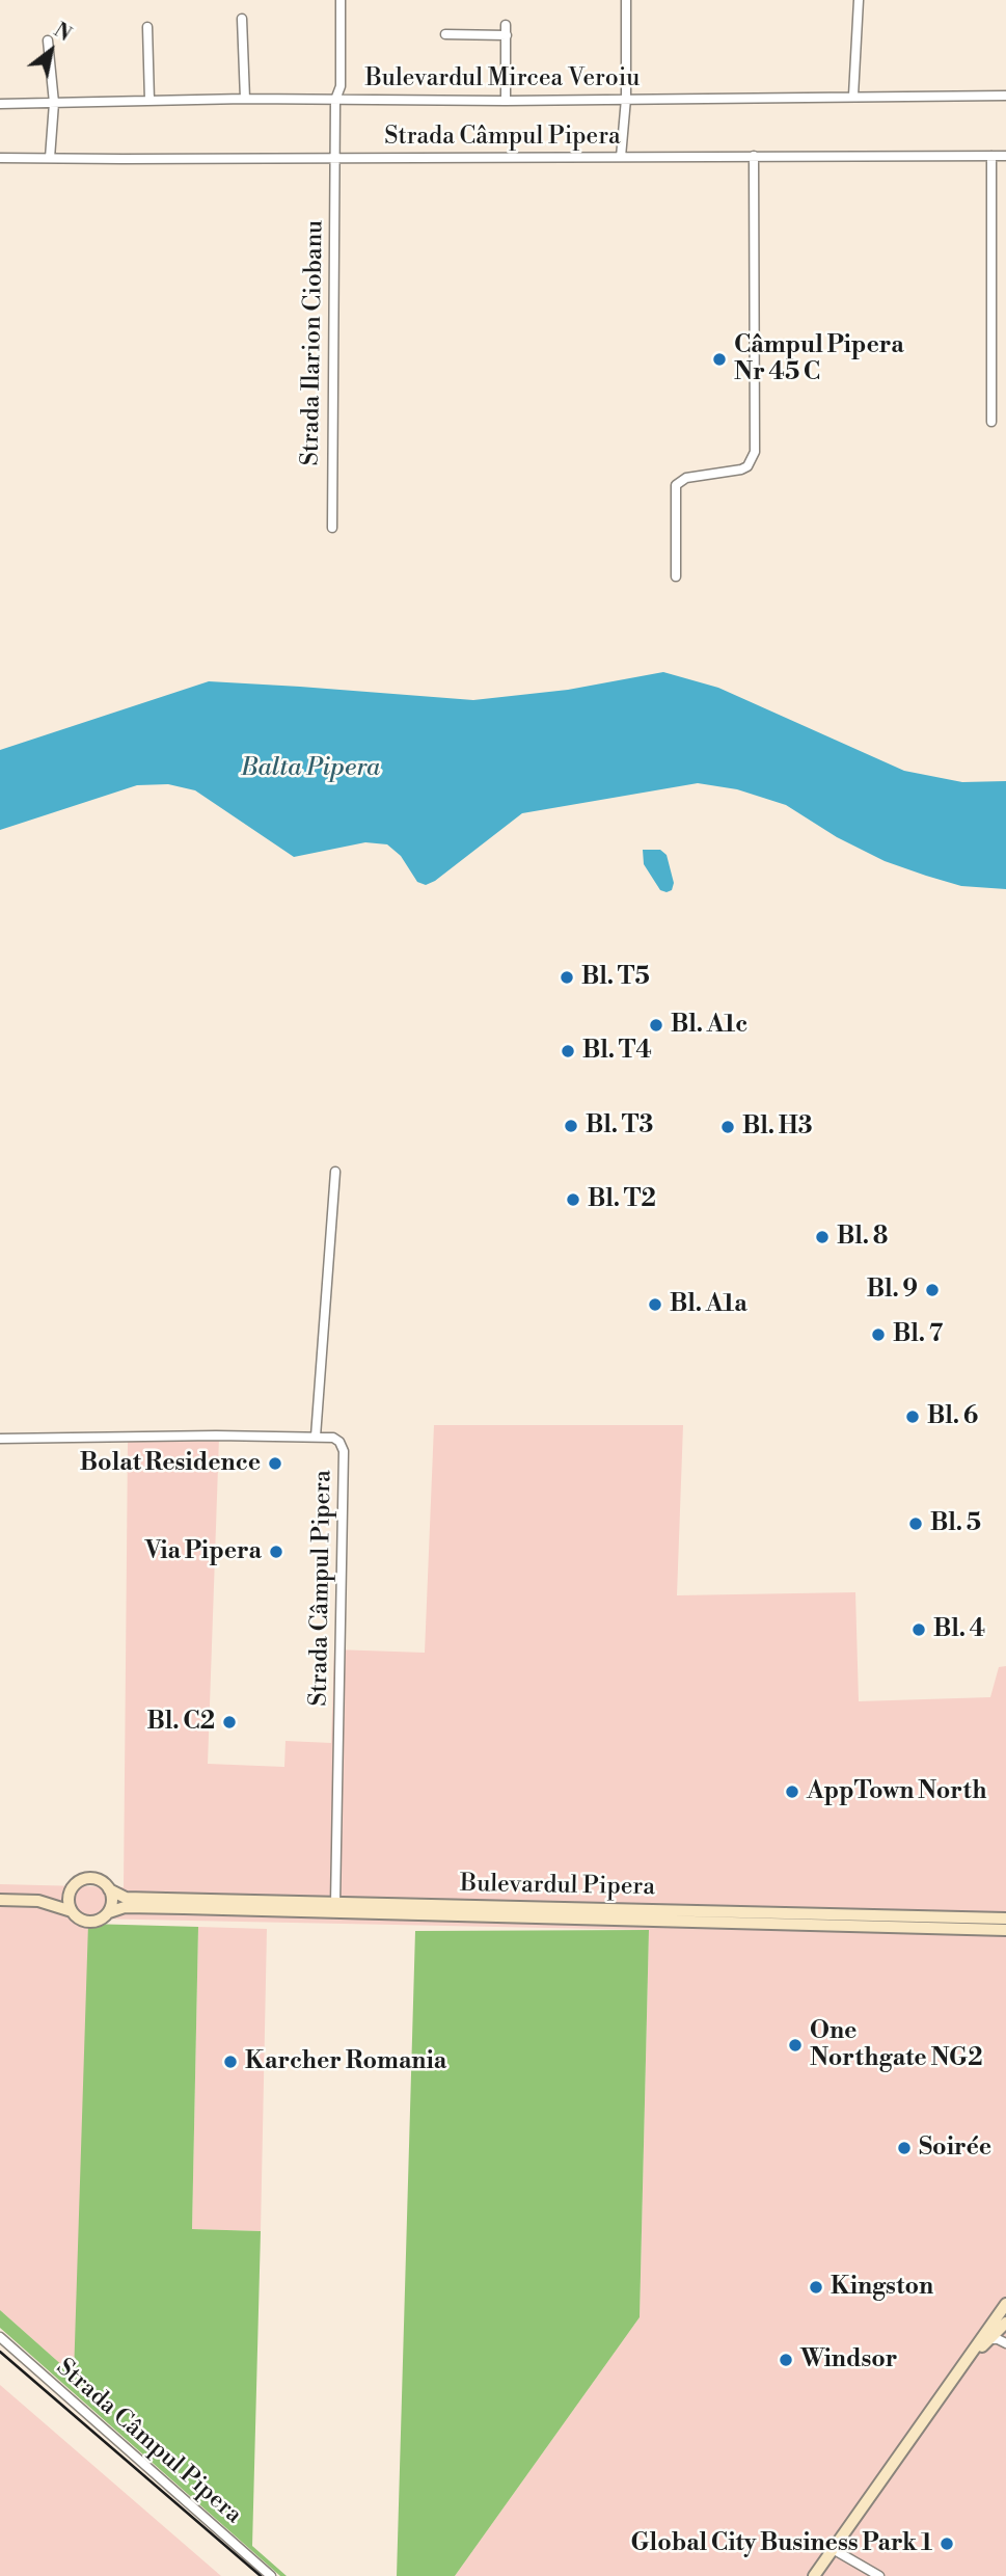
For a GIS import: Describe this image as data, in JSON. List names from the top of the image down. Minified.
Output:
{"streets":{"main road":["Bulevardul Pipera"],"street":["Bulevardul Mircea Veroiu","Strada Câmpul Pipera","Strada Ilarion Ciobanu"]},"crossings":[["Bulevardul Mircea Veroiu","Strada Ilarion Ciobanu"],["Strada Câmpul Pipera","Strada Ilarion Ciobanu"],["Strada Câmpul Pipera","Bulevardul Pipera"]],"water":["Balta Pipera"],"places":["Câmpul Pipera Nr 45 C","Bl. T5","Bl. A1c","Bl. T4","Bl. T3","Bl. H3","Bl. T2","Bl. 8","Bl. 9","Bl. A1a","Bl. 7","Bl. 6","Bolat Residence","Bl. 5","Via Pipera","Bl. 4","Bl. C2","AppTown North","One Northgate NG2","Karcher Romania","Soirée","Kingston","Windsor","Global City Business Park 1"],"north":"top right"}
